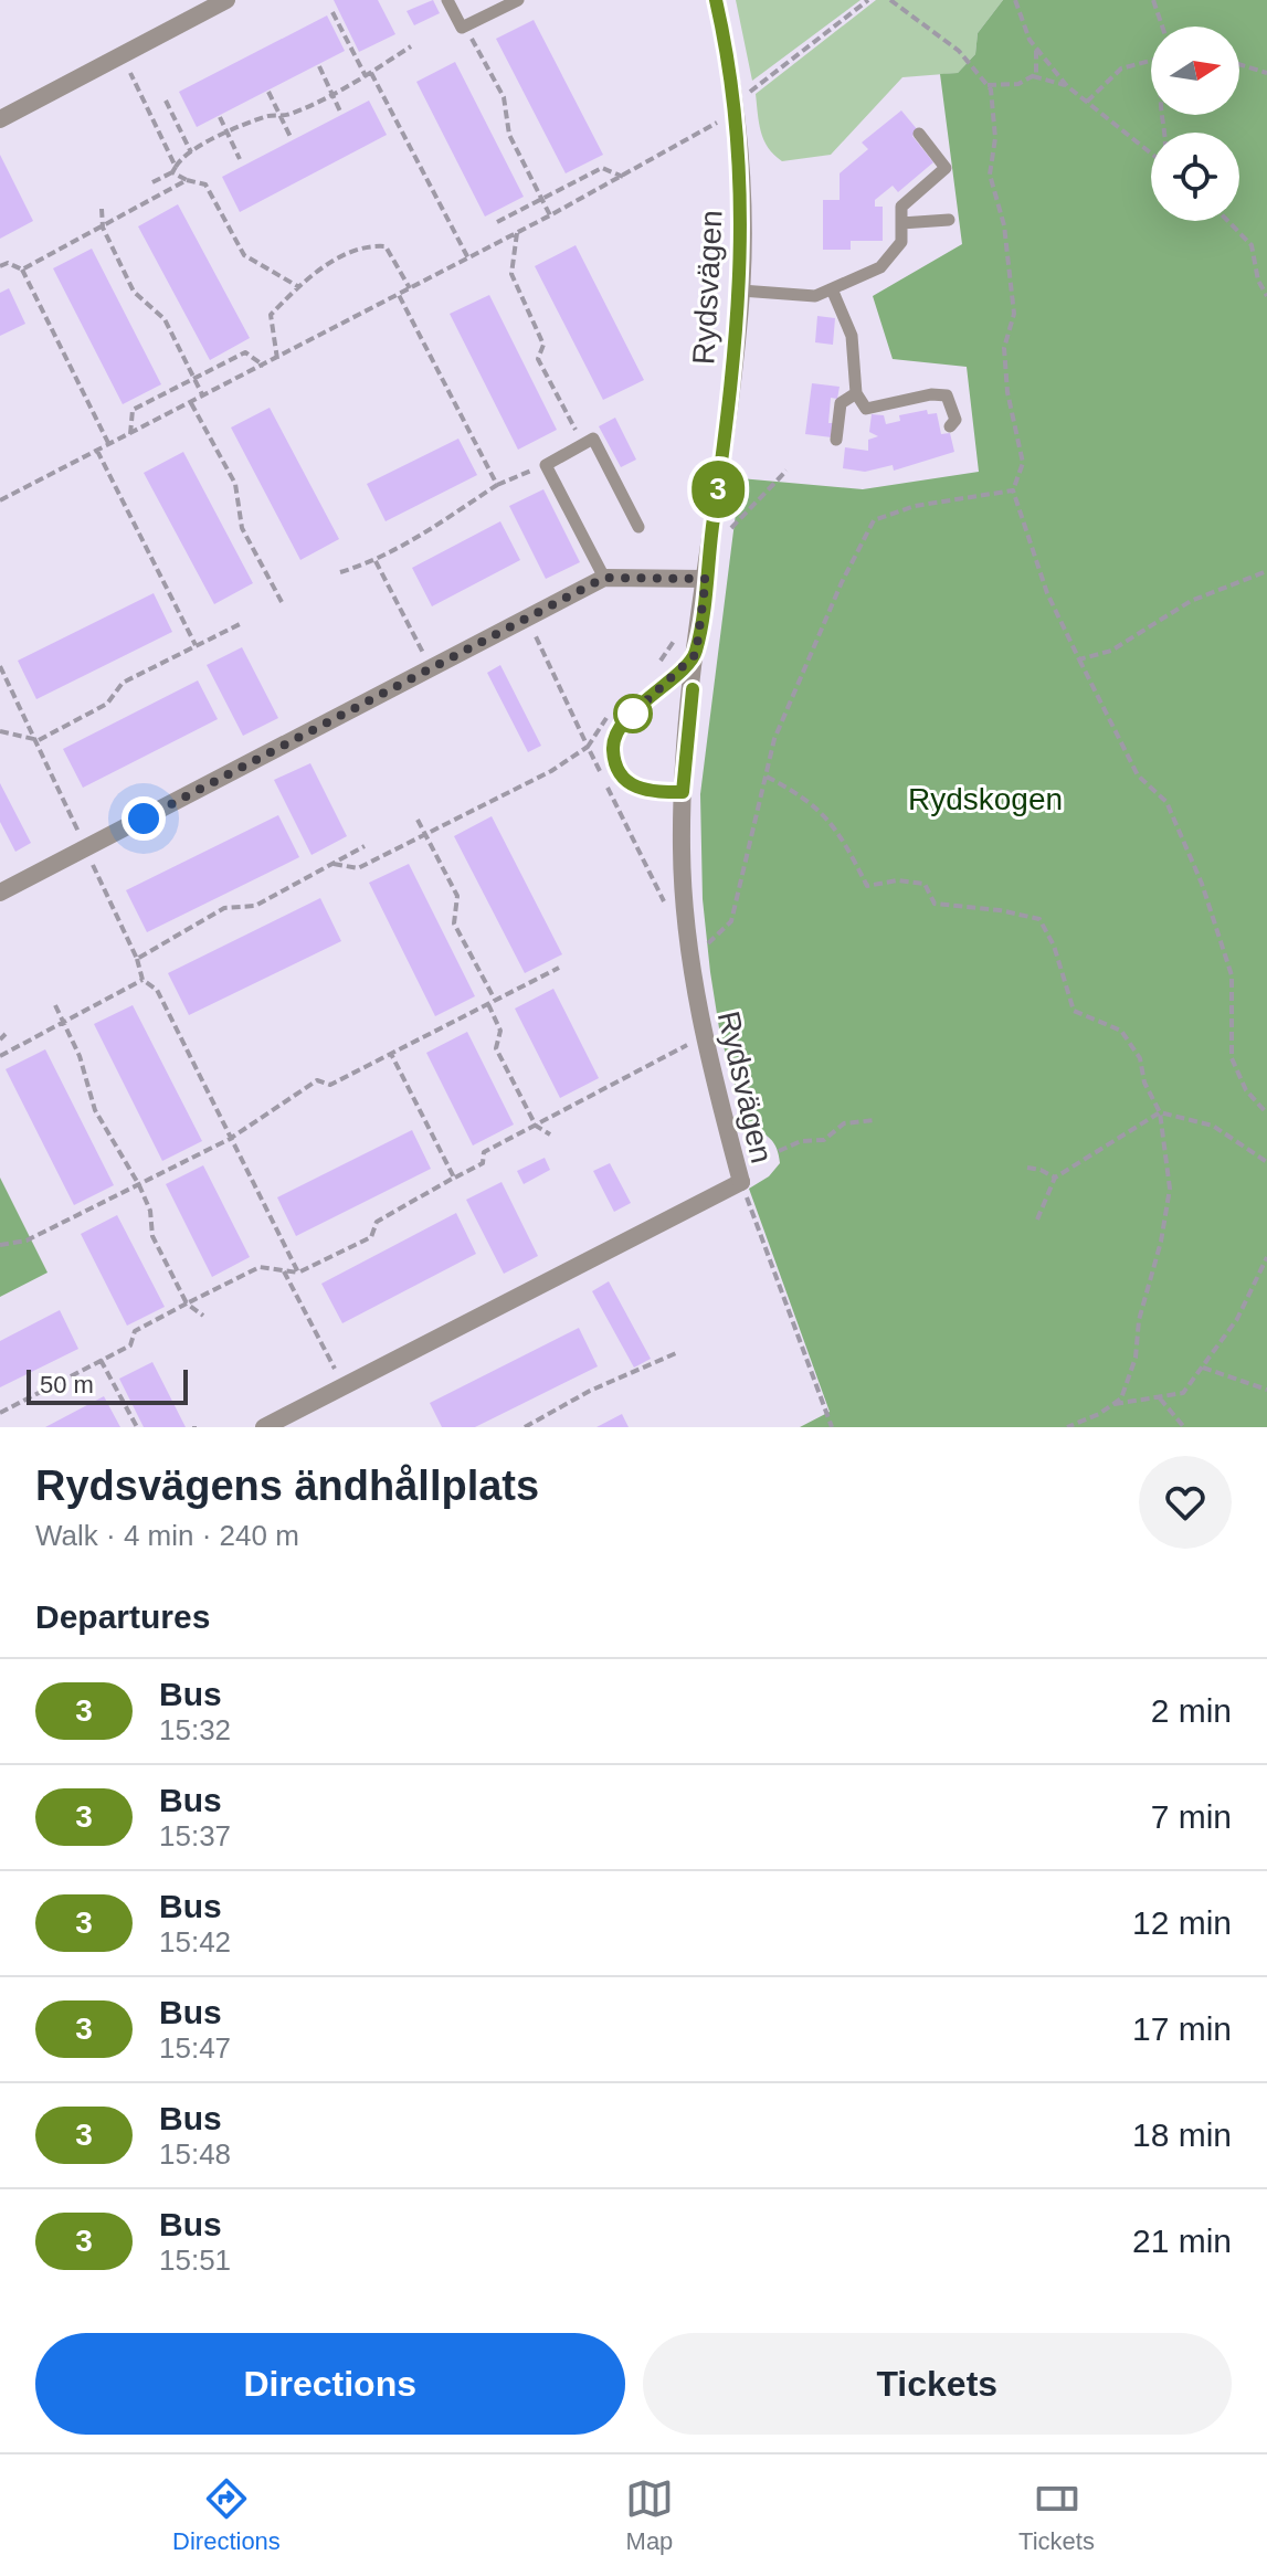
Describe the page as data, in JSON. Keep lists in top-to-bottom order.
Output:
{
  "streets": {
    "street": ["Rydsvägen"]
  },
  "parks": ["Rydskogen"],
  "lines": ["bus line 3"],
  "scale_bar": "50 m",
  "north": "right",
  "page": {
    "on_map": "3",
    "scale": "50 m",
    "heading": [
      ["Rydsvägens ändhållplats", "Walk · 4 min · 240 m"],
      "Departures"
    ],
    "list": [
      {
        "mark": "3",
        "name": "Bus",
        "note": "15:32",
        "value": "2 min"
      },
      {
        "mark": "3",
        "name": "Bus",
        "note": "15:37",
        "value": "7 min"
      },
      {
        "mark": "3",
        "name": "Bus",
        "note": "15:42",
        "value": "12 min"
      },
      {
        "mark": "3",
        "name": "Bus",
        "note": "15:47",
        "value": "17 min"
      },
      {
        "mark": "3",
        "name": "Bus",
        "note": "15:48",
        "value": "18 min"
      },
      {
        "mark": "3",
        "name": "Bus",
        "note": "15:51",
        "value": "21 min"
      }
    ],
    "buttons": ["Directions", "Tickets"],
    "tabs": ["Directions", "Map", "Tickets"]
  }
}
